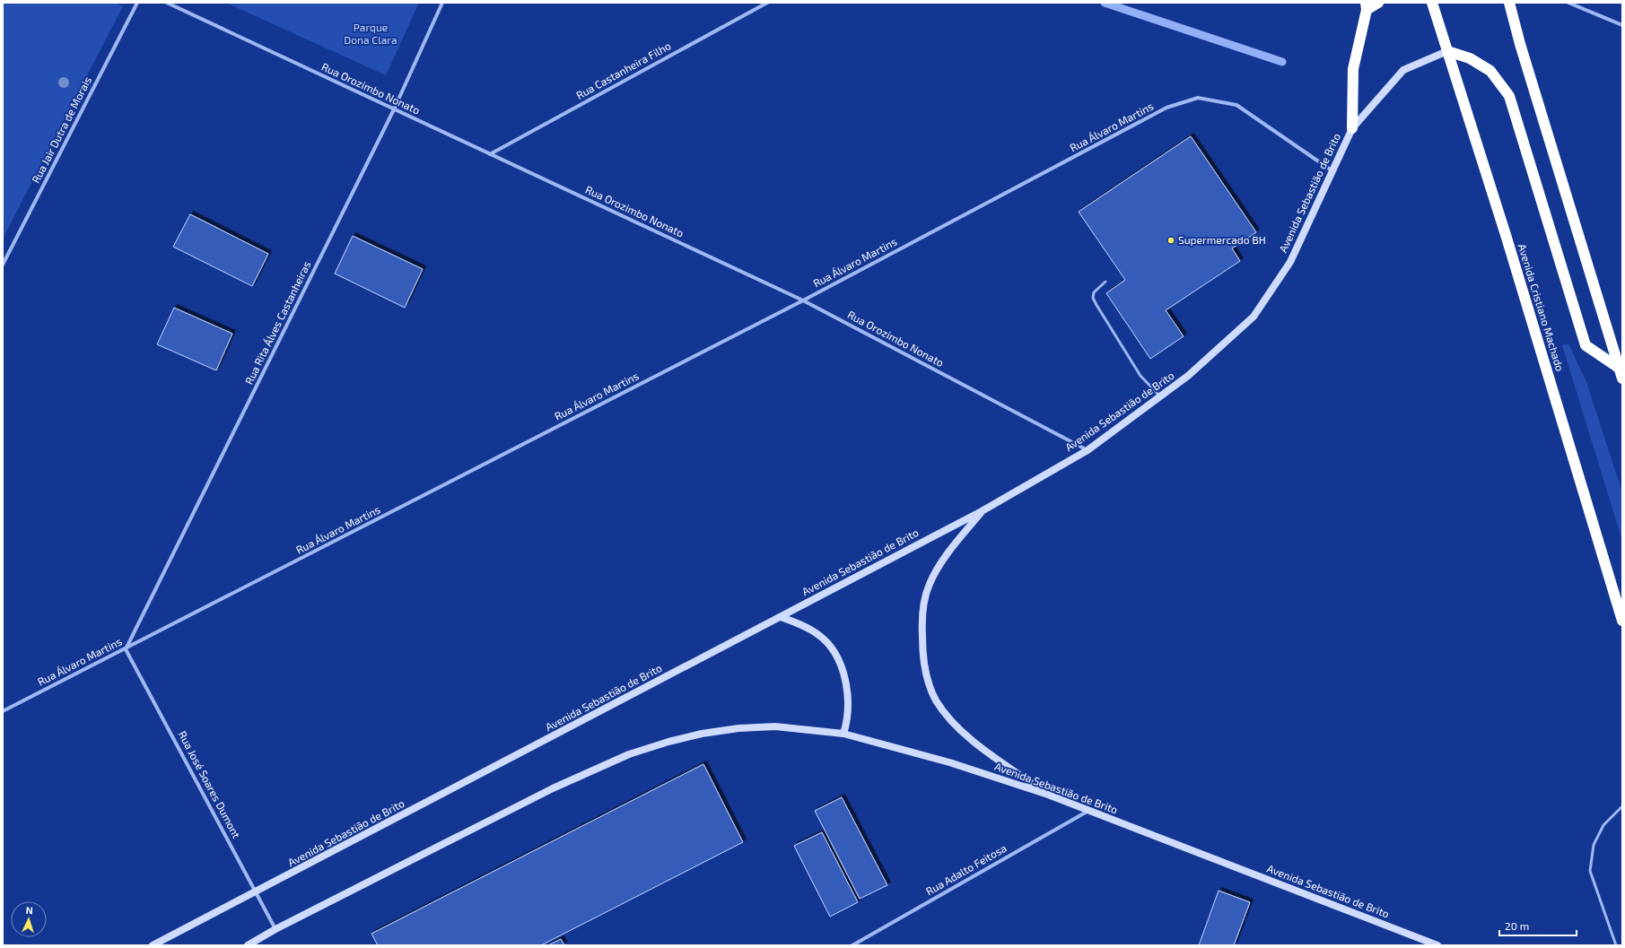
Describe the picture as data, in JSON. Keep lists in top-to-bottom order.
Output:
{
  "streets": {
    "highway": ["Avenida Cristiano Machado"],
    "street": [
      "Rua Castanheira Filho",
      "Rua Orozimbo Nonato",
      "Rua Álvaro Martins",
      "Rua Jair Dutra de Morais",
      "Avenida Sebastião de Brito",
      "Rua Rita Álves Castanheiras",
      "Rua José Soares Dumont",
      "Rua Adalto Feitosa"
    ]
  },
  "crossings": [
    ["Rua Castanheira Filho", "Rua Orozimbo Nonato"],
    ["Rua Orozimbo Nonato", "Rua Álvaro Martins"],
    ["Rua Orozimbo Nonato", "Avenida Sebastião de Brito"],
    ["Rua Orozimbo Nonato", "Rua Rita Álves Castanheiras"],
    ["Rua Álvaro Martins", "Avenida Sebastião de Brito"],
    ["Rua Álvaro Martins", "Rua Rita Álves Castanheiras"],
    ["Rua Álvaro Martins", "Rua José Soares Dumont"],
    ["Avenida Sebastião de Brito", "Avenida Cristiano Machado"],
    ["Avenida Sebastião de Brito", "Rua José Soares Dumont"],
    ["Avenida Sebastião de Brito", "Rua Adalto Feitosa"],
    ["Rua Rita Álves Castanheiras", "Rua José Soares Dumont"]
  ],
  "parks": ["Parque Dona Clara"],
  "places": ["Supermercado BH"],
  "scale_bar": "20 m",
  "north": "top"
}
